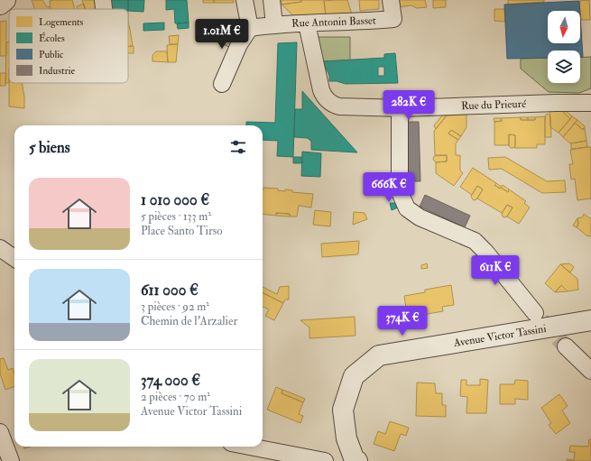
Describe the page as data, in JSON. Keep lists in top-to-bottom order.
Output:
{
  "streets": {
    "street": ["Rue Antonin Basset", "Rue du Prieuré", "Avenue Victor Tassini"]
  },
  "crossings": [
    ["Rue Antonin Basset", "Rue du Prieuré"]
  ],
  "legend": [
    "Logements",
    "Écoles",
    "Public",
    "Industrie"
  ],
  "north": "bottom",
  "page": {
    "price": [
      "1.01M €",
      "282K €",
      "666K €",
      "611K €",
      "374K €"
    ],
    "heading": "5 biens",
    "list": [
      {
        "name": "1 010 000 €",
        "note": "5 pièces · 133 m² · Place Santo Tirso"
      },
      {
        "name": "611 000 €",
        "note": "3 pièces · 92 m² · Chemin de l'Arzalier"
      },
      {
        "name": "374 000 €",
        "note": "2 pièces · 70 m² · Avenue Victor Tassini"
      }
    ]
  }
}
